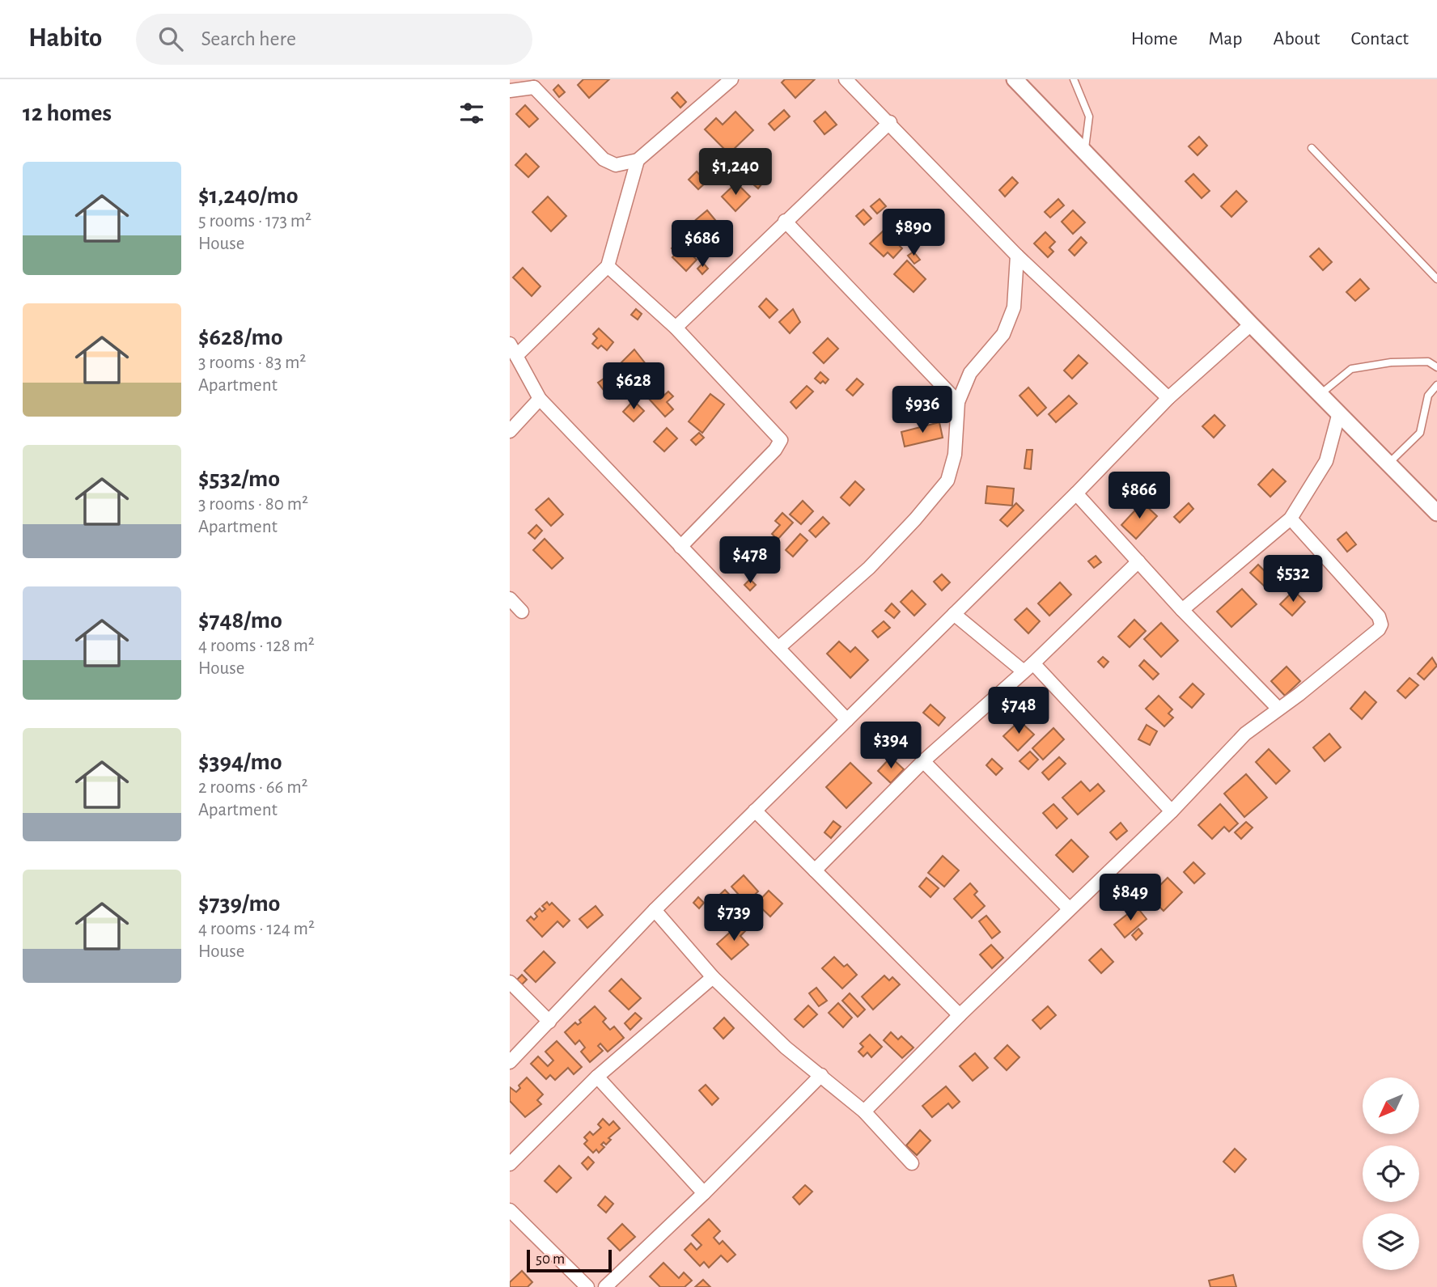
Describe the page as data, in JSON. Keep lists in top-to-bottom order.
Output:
{
  "scale_bar": "50 m",
  "north": "bottom left",
  "page": {
    "header": "Habito",
    "search": "Search here",
    "nav": [
      "Home",
      "Map",
      "About",
      "Contact"
    ],
    "heading": "12 homes",
    "list": [
      {
        "name": "$1,240/mo",
        "note": "5 rooms · 173 m² · House"
      },
      {
        "name": "$628/mo",
        "note": "3 rooms · 83 m² · Apartment"
      },
      {
        "name": "$532/mo",
        "note": "3 rooms · 80 m² · Apartment"
      },
      {
        "name": "$748/mo",
        "note": "4 rooms · 128 m² · House"
      },
      {
        "name": "$394/mo",
        "note": "2 rooms · 66 m² · Apartment"
      },
      {
        "name": "$739/mo",
        "note": "4 rooms · 124 m² · House"
      }
    ],
    "price": [
      "$1,240",
      "$890",
      "$686",
      "$628",
      "$936",
      "$866",
      "$478",
      "$532",
      "$748",
      "$394",
      "$849",
      "$739"
    ],
    "scale": "50 m"
  }
}
